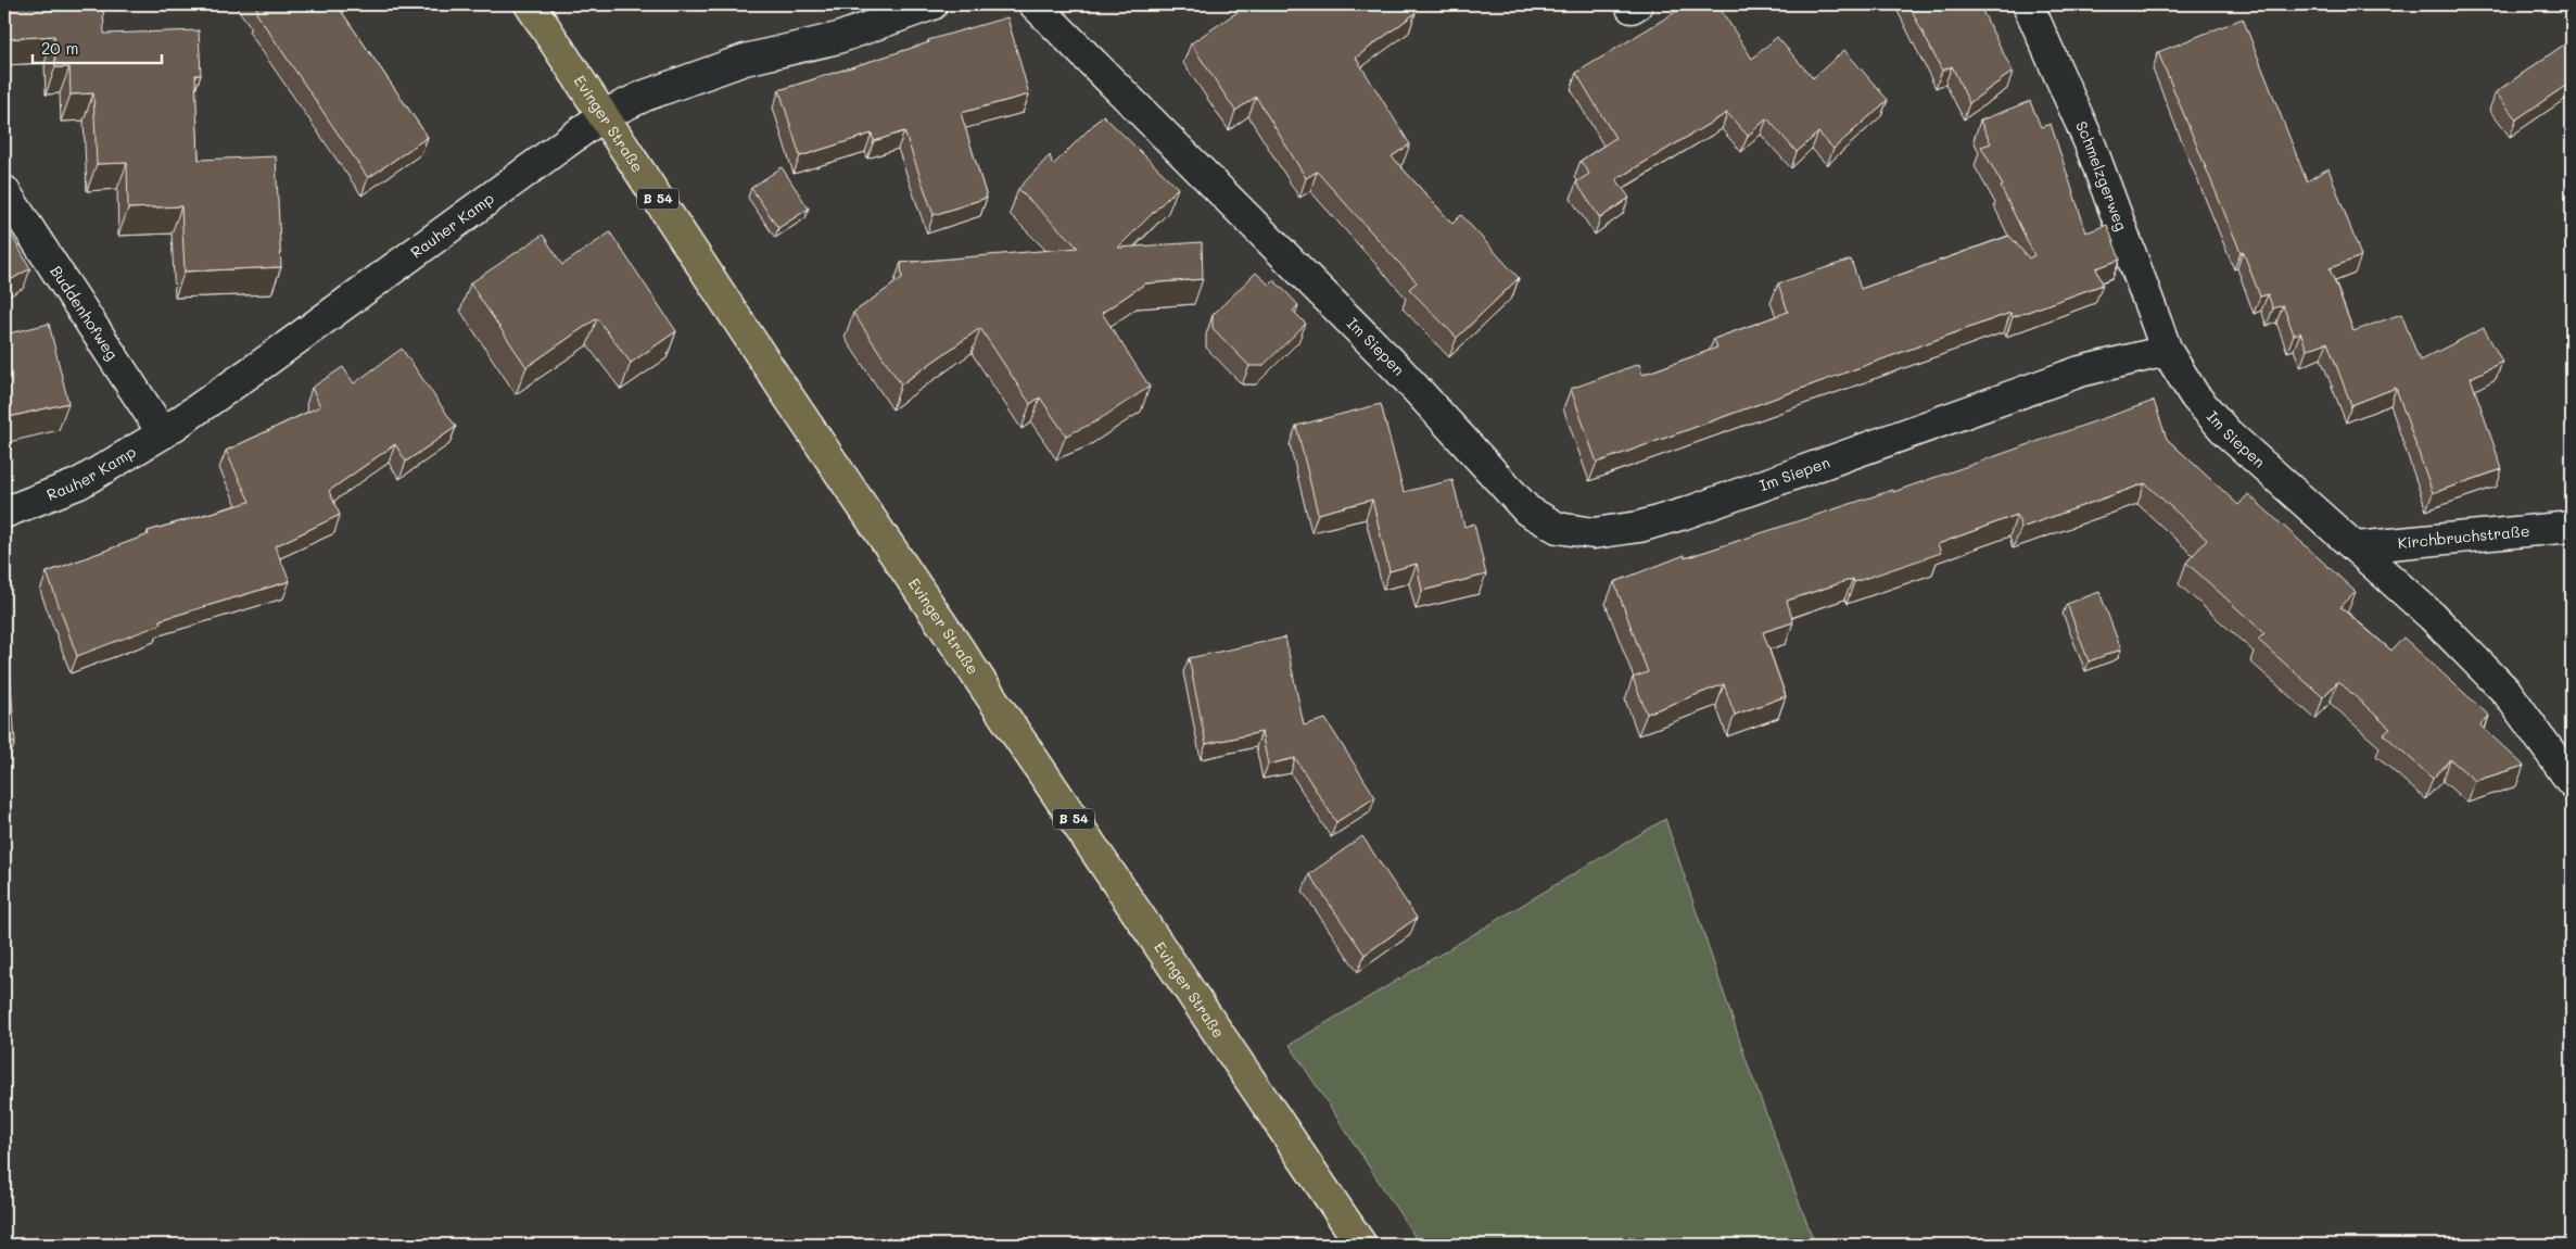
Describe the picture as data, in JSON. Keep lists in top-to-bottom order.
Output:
{
  "streets": {
    "main road": ["Evinger Straße", "B 54"],
    "street": [
      "Schmelzgerweg",
      "Rauher Kamp",
      "Buddenhofweg",
      "Im Siepen",
      "Kirchbruchstraße"
    ]
  },
  "crossings": [
    ["Evinger Straße", "Rauher Kamp"],
    ["Schmelzgerweg", "Im Siepen"],
    ["Rauher Kamp", "Buddenhofweg"],
    ["Im Siepen", "Kirchbruchstraße"]
  ],
  "scale_bar": "20 m"
}
